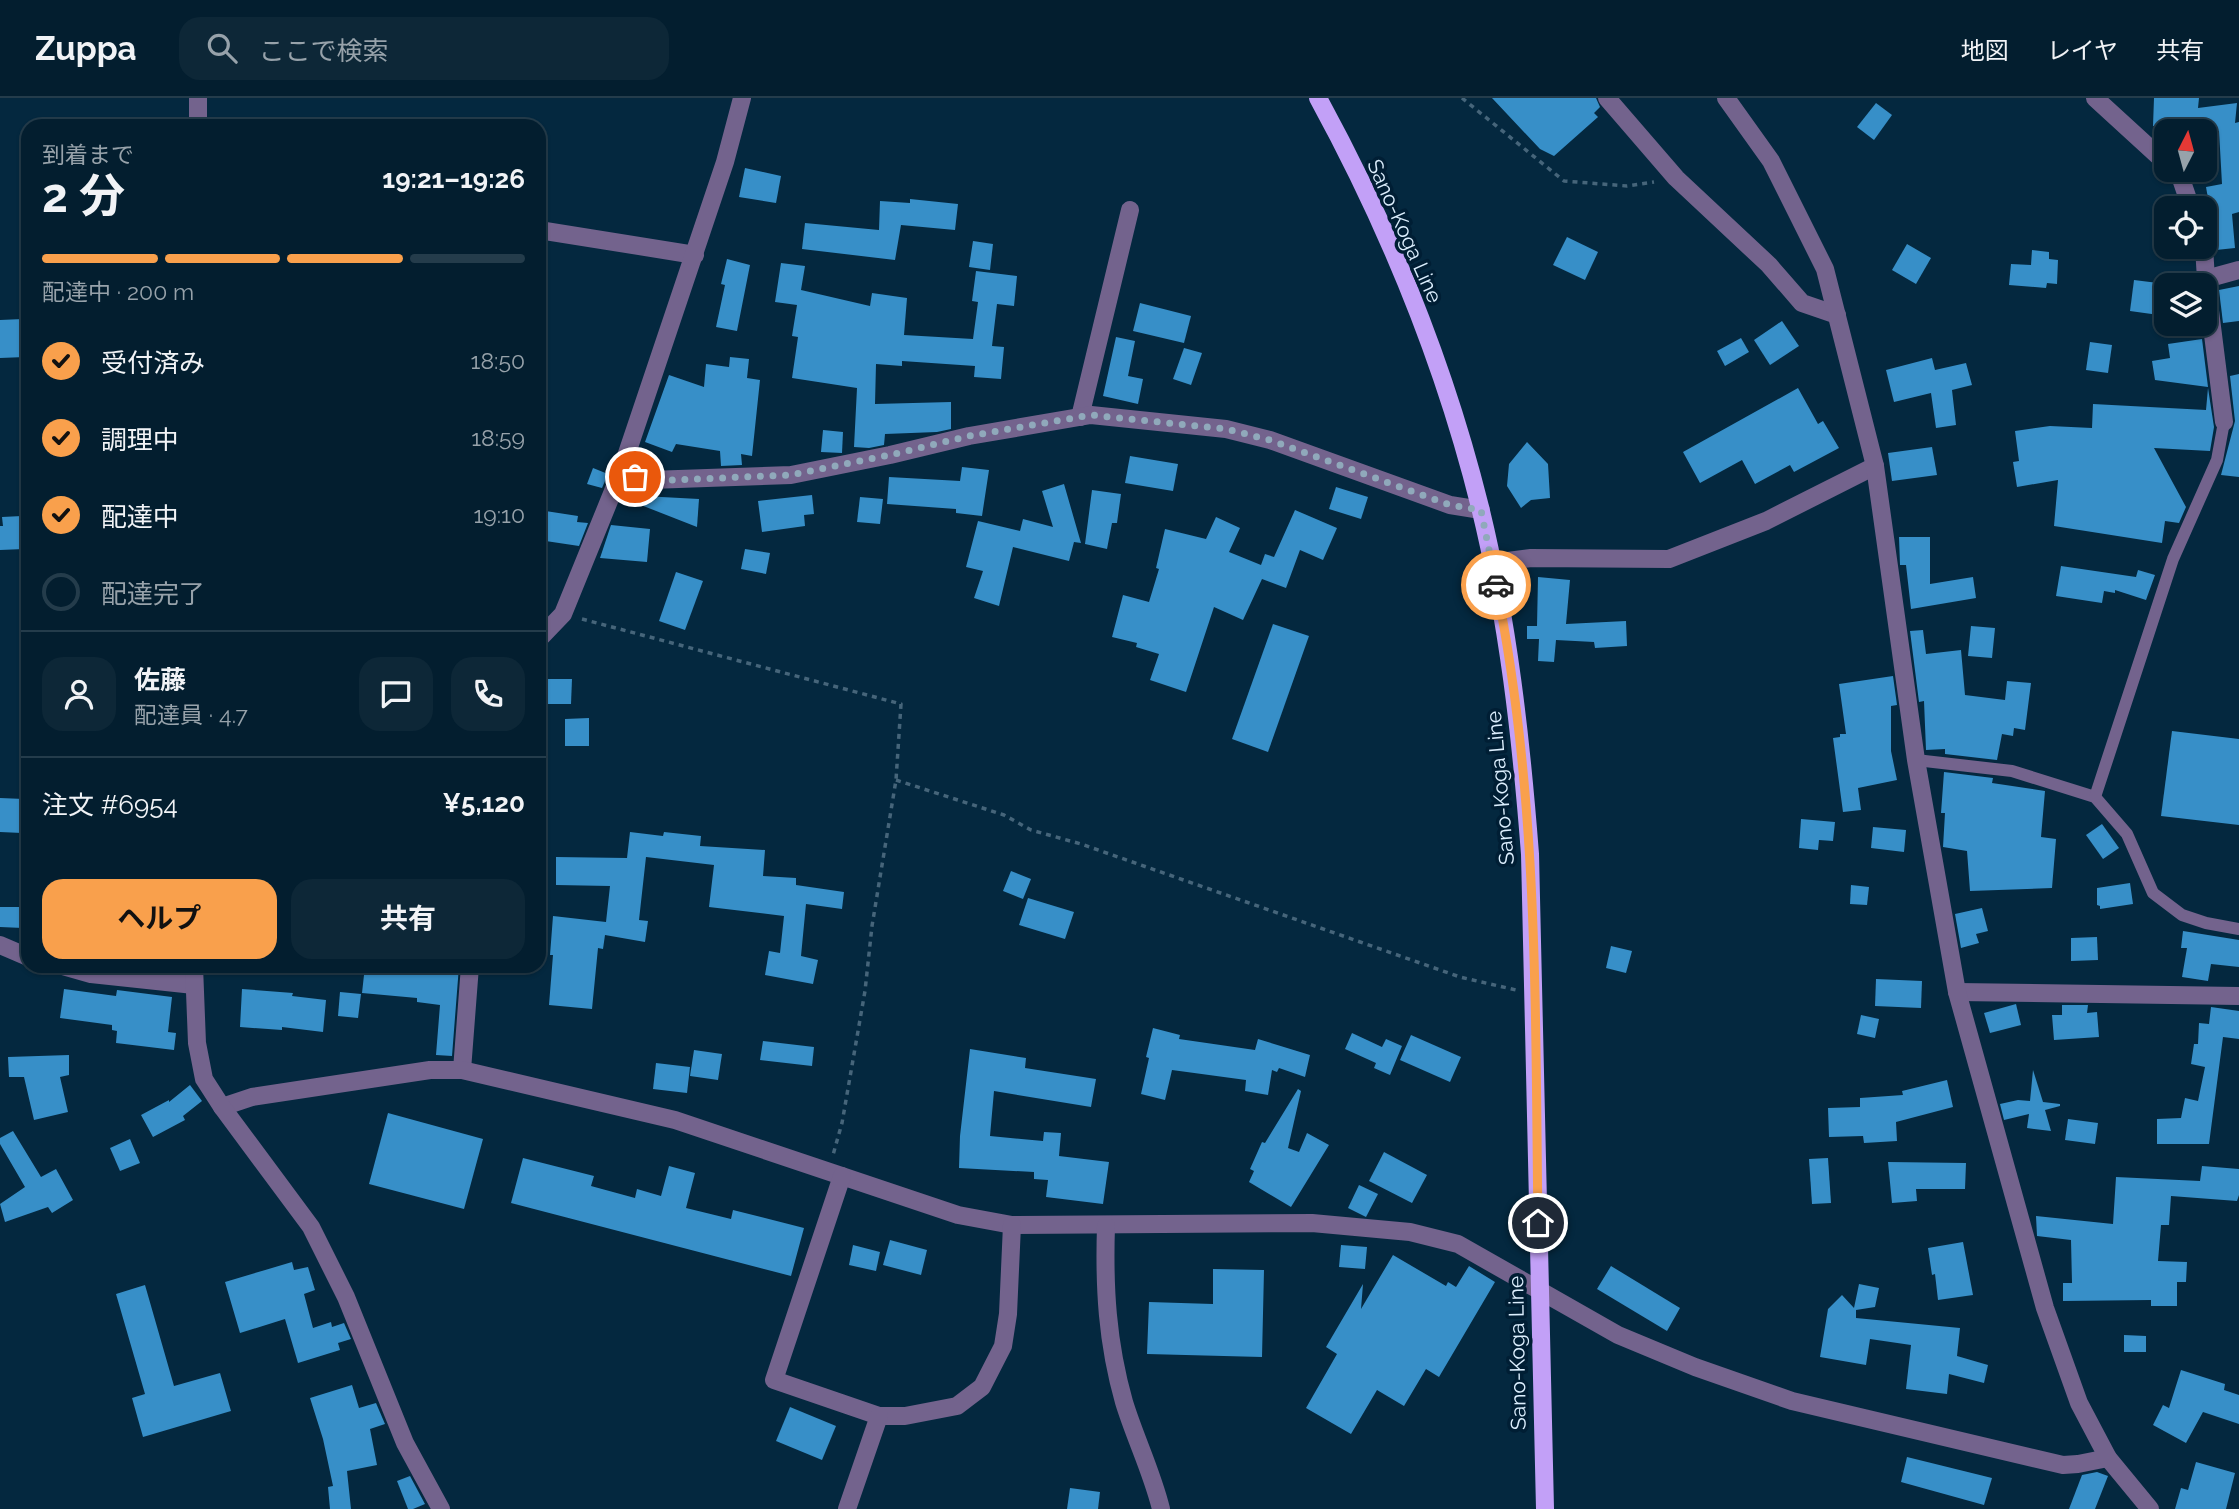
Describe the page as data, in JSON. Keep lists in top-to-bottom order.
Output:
{
  "streets": {
    "main road": ["Sano-Koga Line"]
  },
  "north": "top",
  "page": {
    "header": "Zuppa",
    "search": "ここで検索",
    "nav": ["地図", "レイヤ", "共有"],
    "heading": ["2 分", "到着まで", "19:21–19:26"],
    "panel": [
      "佐藤",
      "配達員 · 4.7",
      "注文 #6954",
      "¥5,120"
    ],
    "bar": "配達中 · 200 m",
    "list": [
      ["受付済み", "18:50"],
      ["調理中", "18:59"],
      ["配達中", "19:10"],
      "配達完了"
    ],
    "buttons": ["ヘルプ", "共有"]
  }
}
